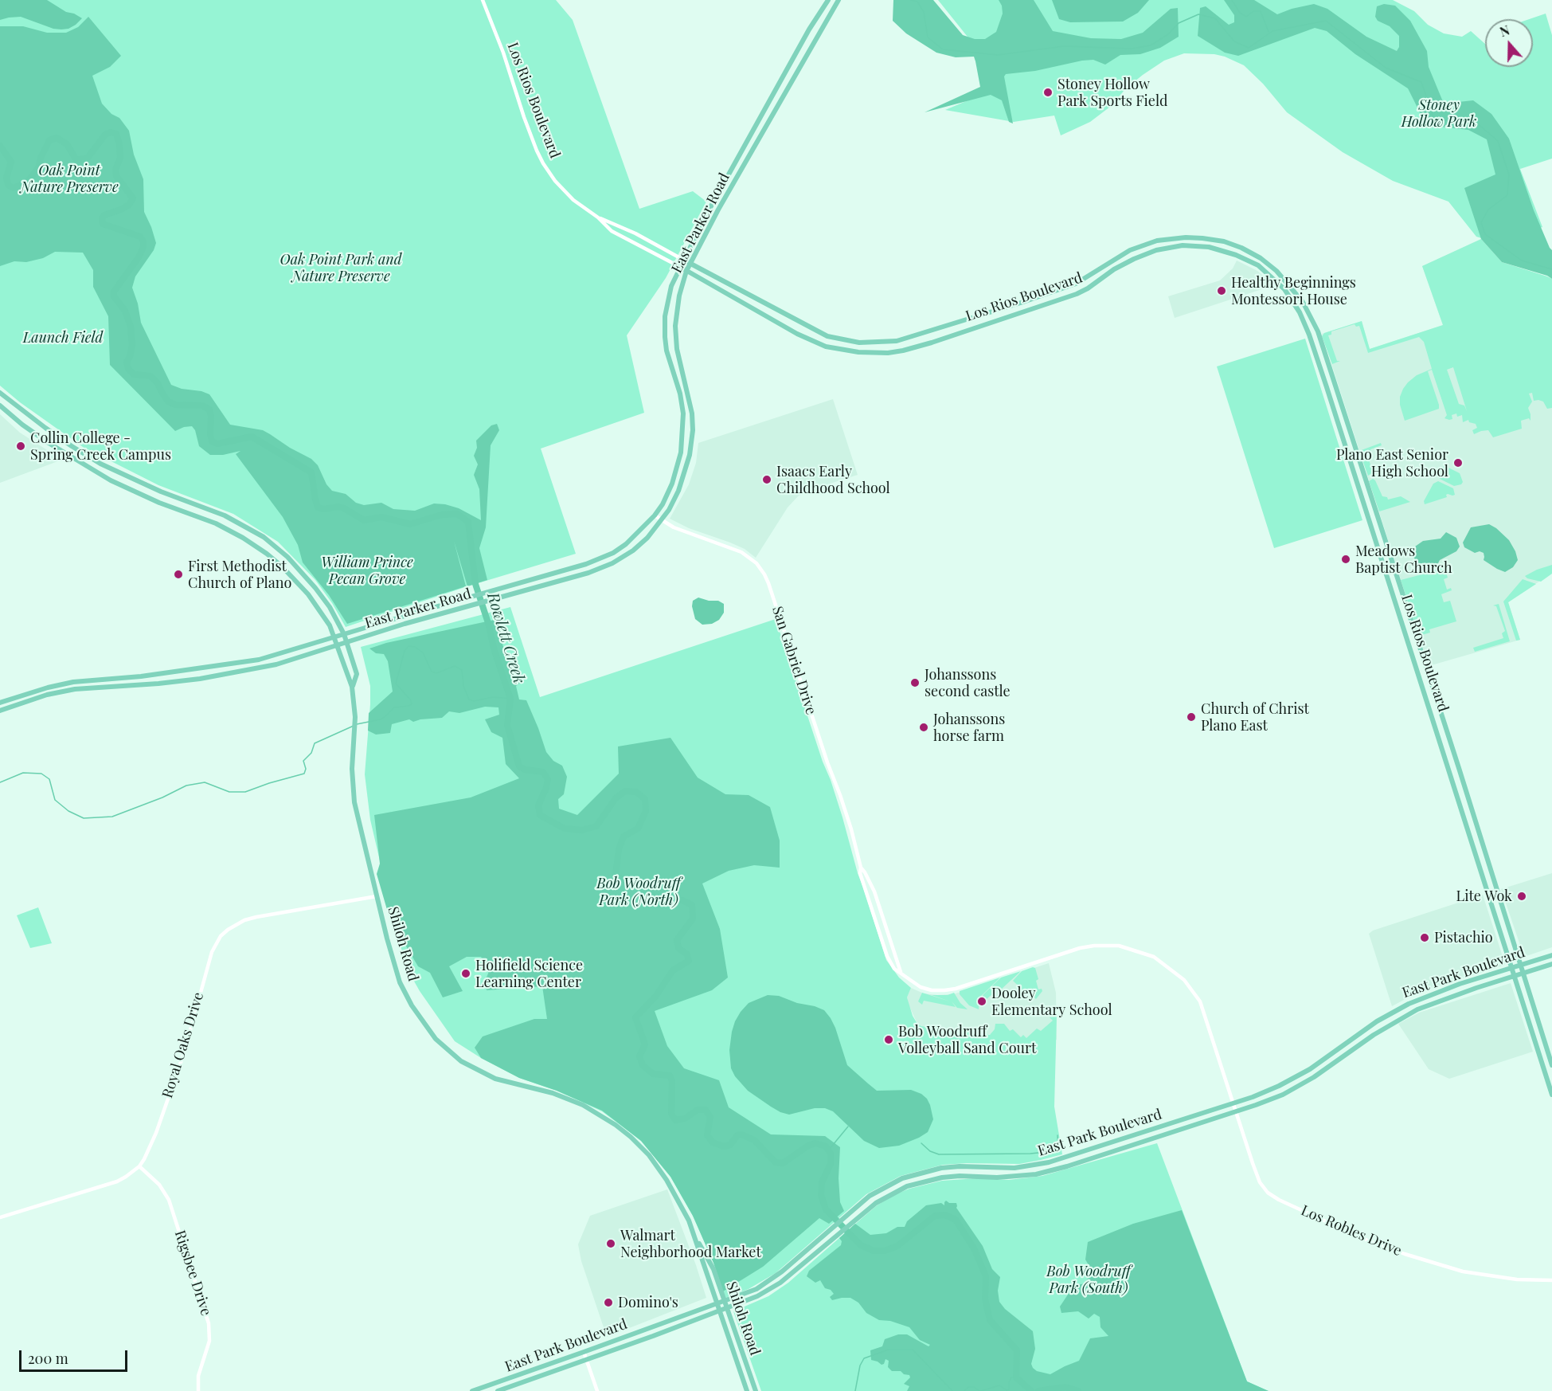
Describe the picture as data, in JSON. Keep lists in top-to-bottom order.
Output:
{
  "streets": {
    "main road": [
      "Los Rios Boulevard",
      "East Parker Road",
      "Shiloh Road",
      "East Park Boulevard"
    ],
    "street": [
      "San Gabriel Drive",
      "Royal Oaks Drive",
      "Los Robles Drive",
      "Rigsbee Drive"
    ]
  },
  "crossings": [
    ["Los Rios Boulevard", "East Parker Road"],
    ["Los Rios Boulevard", "East Park Boulevard"],
    ["East Parker Road", "San Gabriel Drive"],
    ["East Parker Road", "Shiloh Road"],
    ["San Gabriel Drive", "East Park Boulevard"],
    ["San Gabriel Drive", "Los Robles Drive"],
    ["Shiloh Road", "East Park Boulevard"],
    ["Shiloh Road", "Royal Oaks Drive"],
    ["East Park Boulevard", "Los Robles Drive"],
    ["Royal Oaks Drive", "Rigsbee Drive"]
  ],
  "water": ["Rowlett Creek"],
  "parks": [
    "Stoney Hollow Park",
    "Oak Point Nature Preserve",
    "Oak Point Park and Nature Preserve",
    "Launch Field",
    "William Prince Pecan Grove",
    "Bob Woodruff Park (North)",
    "Bob Woodruff Park (South)"
  ],
  "places": [
    "Stoney Hollow Park Sports Field",
    "Healthy Beginnings Montessori House",
    "Collin College - Spring Creek Campus",
    "Plano East Senior High School",
    "Isaacs Early Childhood School",
    "Meadows Baptist Church",
    "First Methodist Church of Plano",
    "Johanssons second castle",
    "Church of Christ Plano East",
    "Johanssons horse farm",
    "Lite Wok",
    "Pistachio",
    "Holifield Science Learning Center",
    "Dooley Elementary School",
    "Bob Woodruff Volleyball Sand Court",
    "Walmart Neighborhood Market",
    "Domino's"
  ],
  "scale_bar": "200 m",
  "north": "top"
}
